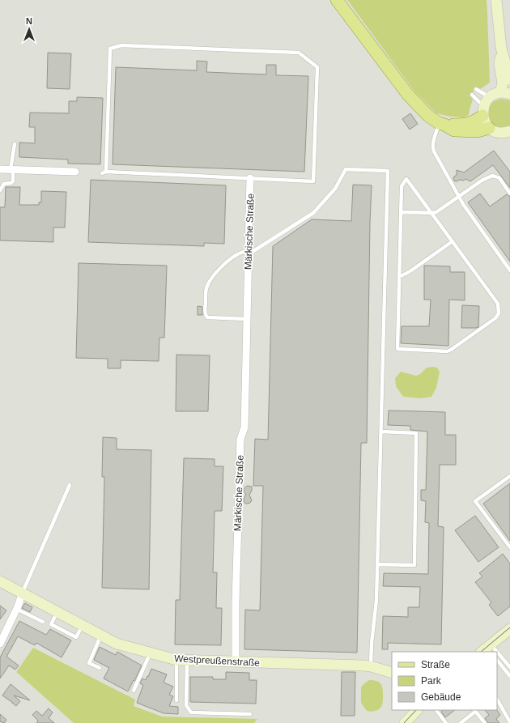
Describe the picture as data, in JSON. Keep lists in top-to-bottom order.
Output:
{
  "streets": {
    "street": ["Märkische Straße", "Westpreußenstraße"]
  },
  "crossings": [
    ["Märkische Straße", "Westpreußenstraße"]
  ],
  "legend": ["Straße", "Park", "Gebäude"],
  "north": "top"
}
